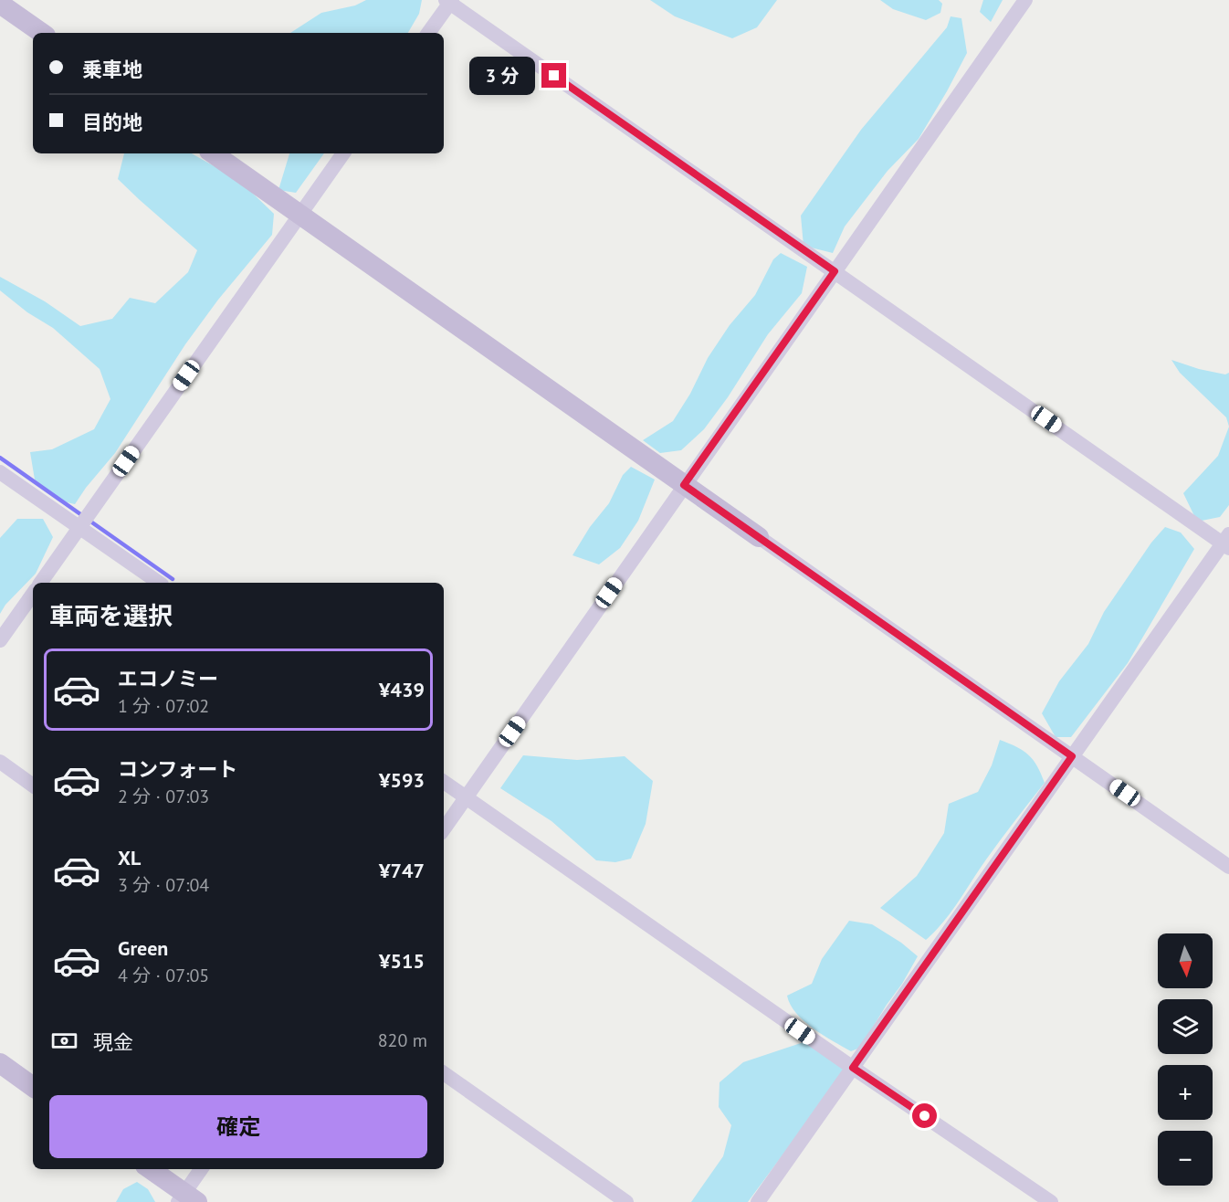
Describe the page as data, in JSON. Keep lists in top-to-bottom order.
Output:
{
  "north": "bottom",
  "page": {
    "banner": ["乗車地", "目的地"],
    "bubble": "3 分",
    "heading": "車両を選択",
    "list": [
      {
        "name": "エコノミー",
        "note": "1 分 · 07:02",
        "value": "¥439"
      },
      {
        "name": "コンフォート",
        "note": "2 分 · 07:03",
        "value": "¥593"
      },
      {
        "name": "XL",
        "note": "3 分 · 07:04",
        "value": "¥747"
      },
      {
        "name": "Green",
        "note": "4 分 · 07:05",
        "value": "¥515"
      }
    ],
    "map_buttons": ["+", "−"],
    "pay": ["現金", "820 m"],
    "buttons": "確定"
  }
}
